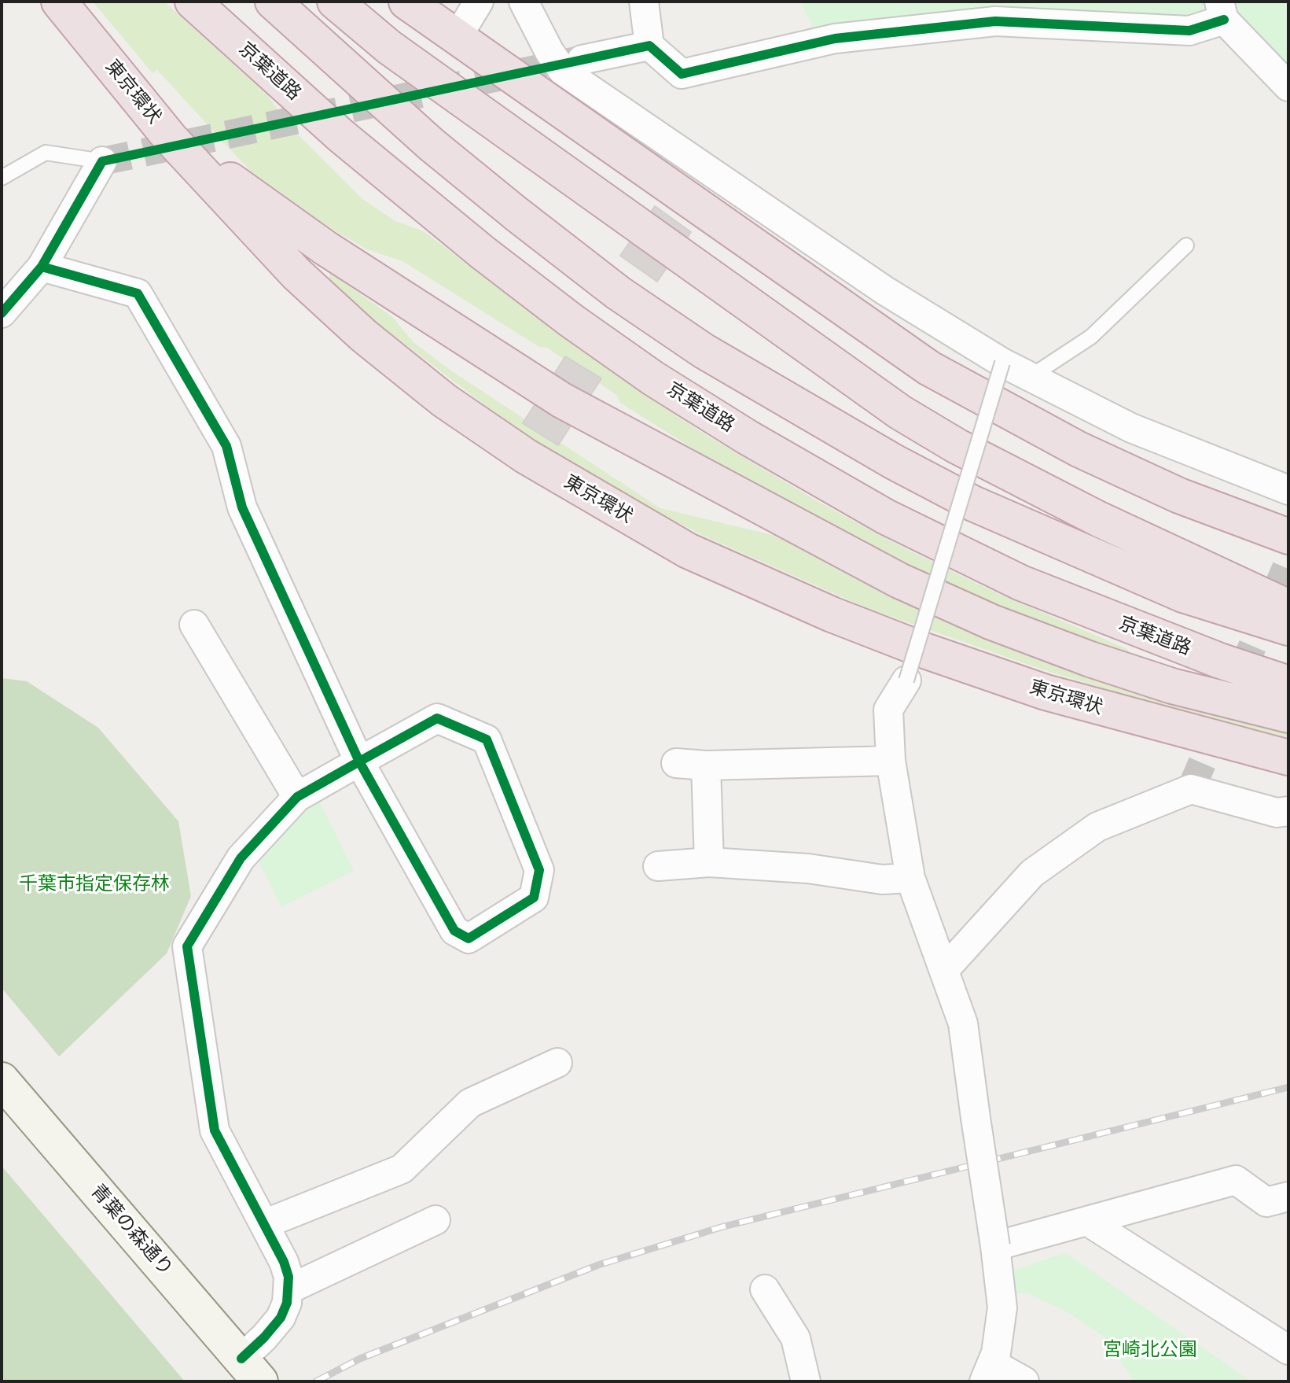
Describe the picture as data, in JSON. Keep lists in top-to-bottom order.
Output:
{
  "streets": {
    "highway": ["京葉道路", "東京環状"],
    "street": ["青葉の森通り"]
  },
  "parks": ["千葉市指定保存林", "宮崎北公園"]
}
